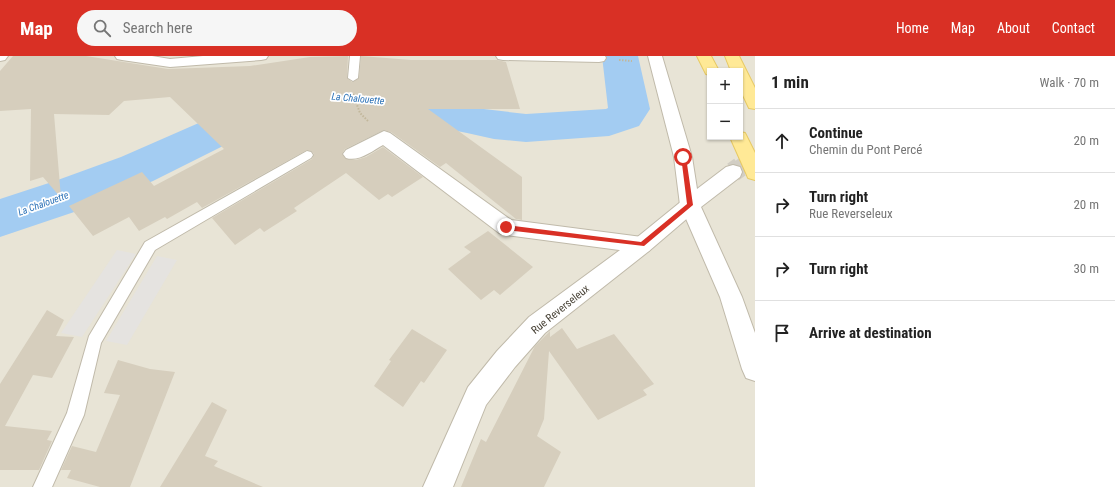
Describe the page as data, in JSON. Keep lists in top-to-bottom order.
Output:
{
  "streets": {
    "street": ["Rue Reverseleux"]
  },
  "water": ["La Chalouette"],
  "page": {
    "header": "Map",
    "search": "Search here",
    "nav": [
      "Home",
      "Map",
      "About",
      "Contact"
    ],
    "heading": ["1 min", "Walk · 70 m"],
    "map_buttons": ["+", "−"],
    "list": [
      ["Continue", "Chemin du Pont Percé", "20 m"],
      ["Turn right", "Rue Reverseleux", "20 m"],
      ["Turn right", "30 m"],
      "Arrive at destination"
    ]
  }
}
